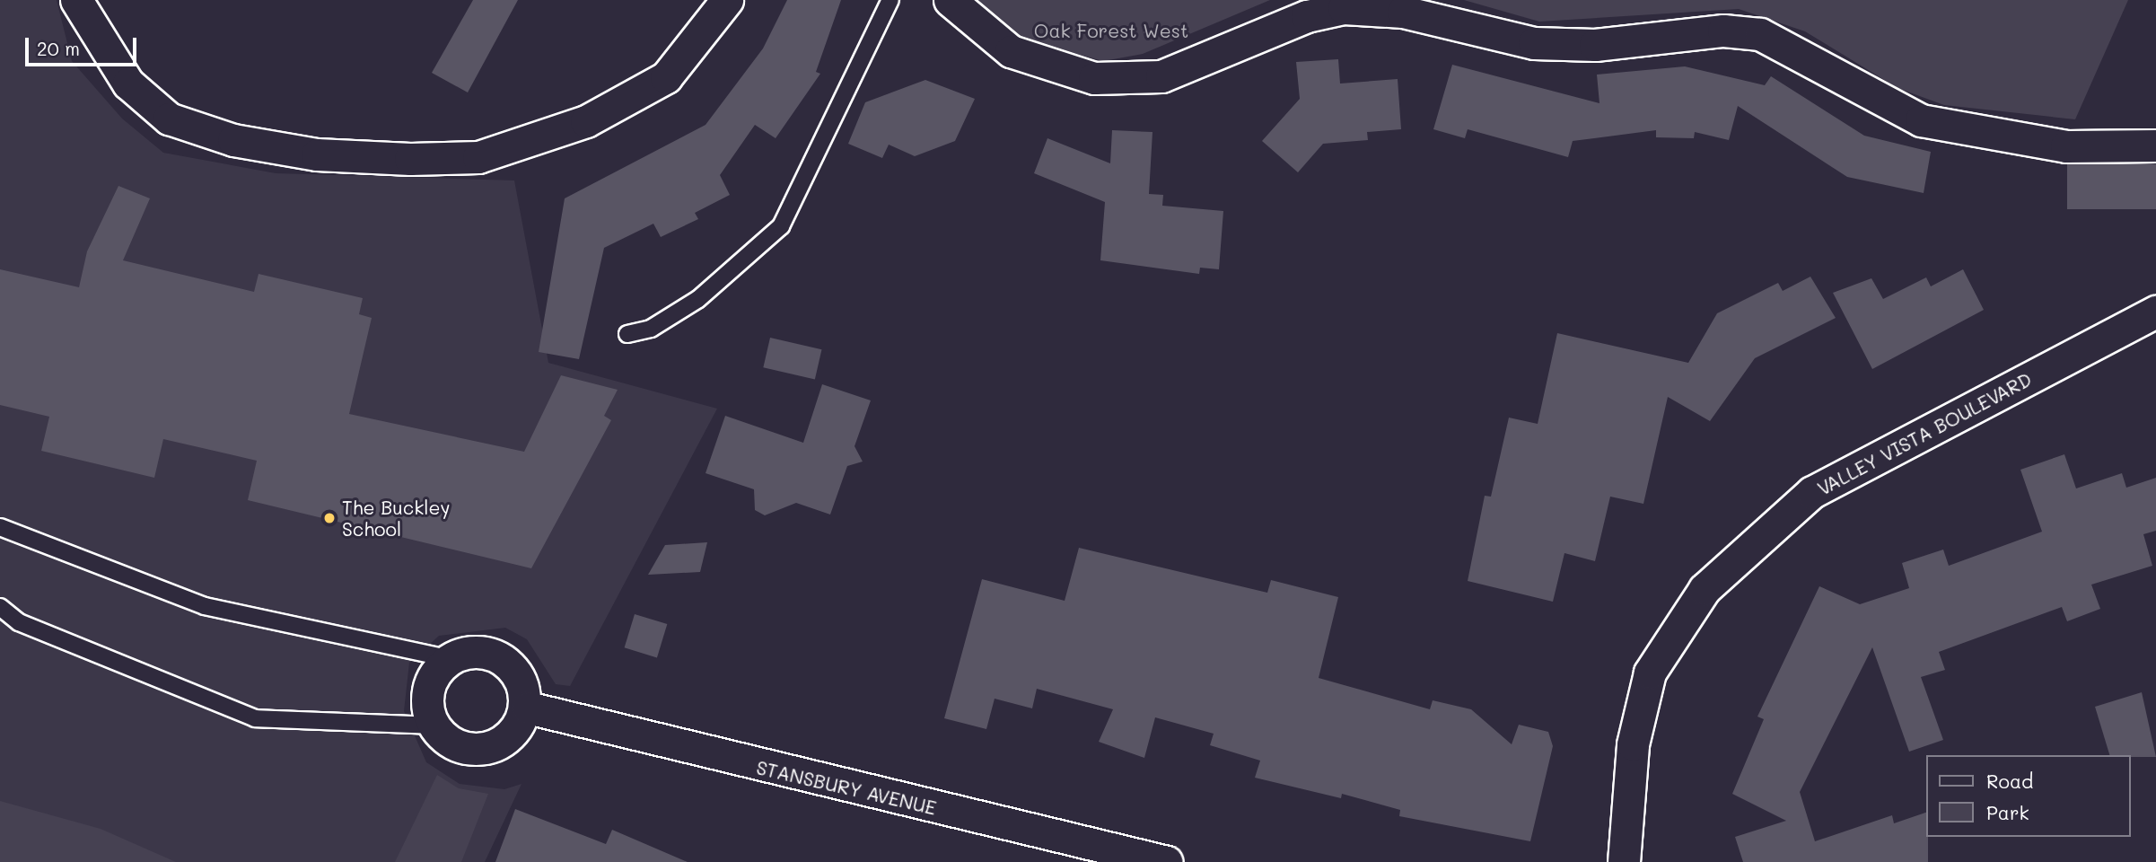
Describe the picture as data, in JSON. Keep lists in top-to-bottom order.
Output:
{
  "streets": {
    "street": ["VALLEY VISTA BOULEVARD", "STANSBURY AVENUE"]
  },
  "parks": ["Oak Forest West"],
  "places": ["The Buckley School"],
  "legend": ["Road", "Park"],
  "scale_bar": "20 m"
}
